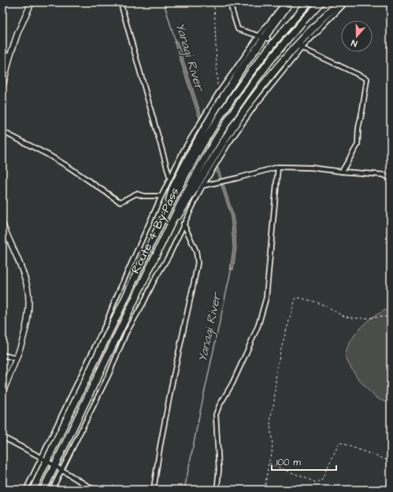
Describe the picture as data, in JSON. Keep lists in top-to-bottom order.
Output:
{
  "streets": {
    "highway": ["Route 4 By-Pass"]
  },
  "water": ["Yanagi River"],
  "scale_bar": "100 m",
  "north": "bottom"
}
